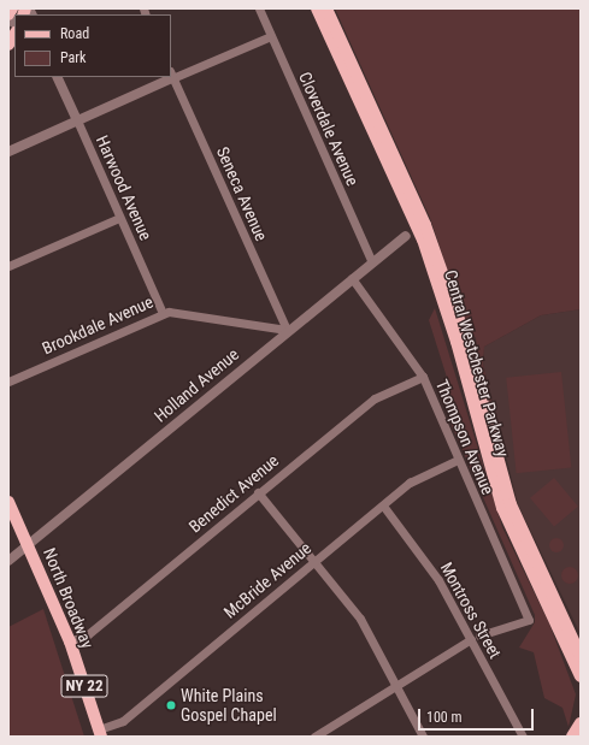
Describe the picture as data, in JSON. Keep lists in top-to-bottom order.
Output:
{
  "streets": {
    "main road": ["Central Westchester Parkway", "North Broadway", "NY 22"],
    "street": [
      "Cloverdale Avenue",
      "Harwood Avenue",
      "Seneca Avenue",
      "Brookdale Avenue",
      "Holland Avenue",
      "Thompson Avenue",
      "Benedict Avenue",
      "McBride Avenue",
      "Montross Street"
    ]
  },
  "crossings": [
    ["Cloverdale Avenue", "Holland Avenue"],
    ["Harwood Avenue", "Brookdale Avenue"],
    ["Seneca Avenue", "Brookdale Avenue"],
    ["Seneca Avenue", "Holland Avenue"],
    ["Brookdale Avenue", "Holland Avenue"],
    ["Holland Avenue", "Thompson Avenue"],
    ["Holland Avenue", "North Broadway"],
    ["Thompson Avenue", "Benedict Avenue"],
    ["Thompson Avenue", "McBride Avenue"],
    ["Thompson Avenue", "Montross Street"],
    ["Benedict Avenue", "North Broadway"],
    ["McBride Avenue", "North Broadway"],
    ["McBride Avenue", "Montross Street"]
  ],
  "places": ["White Plains Gospel Chapel"],
  "legend": ["Road", "Park"],
  "scale_bar": "100 m"
}
